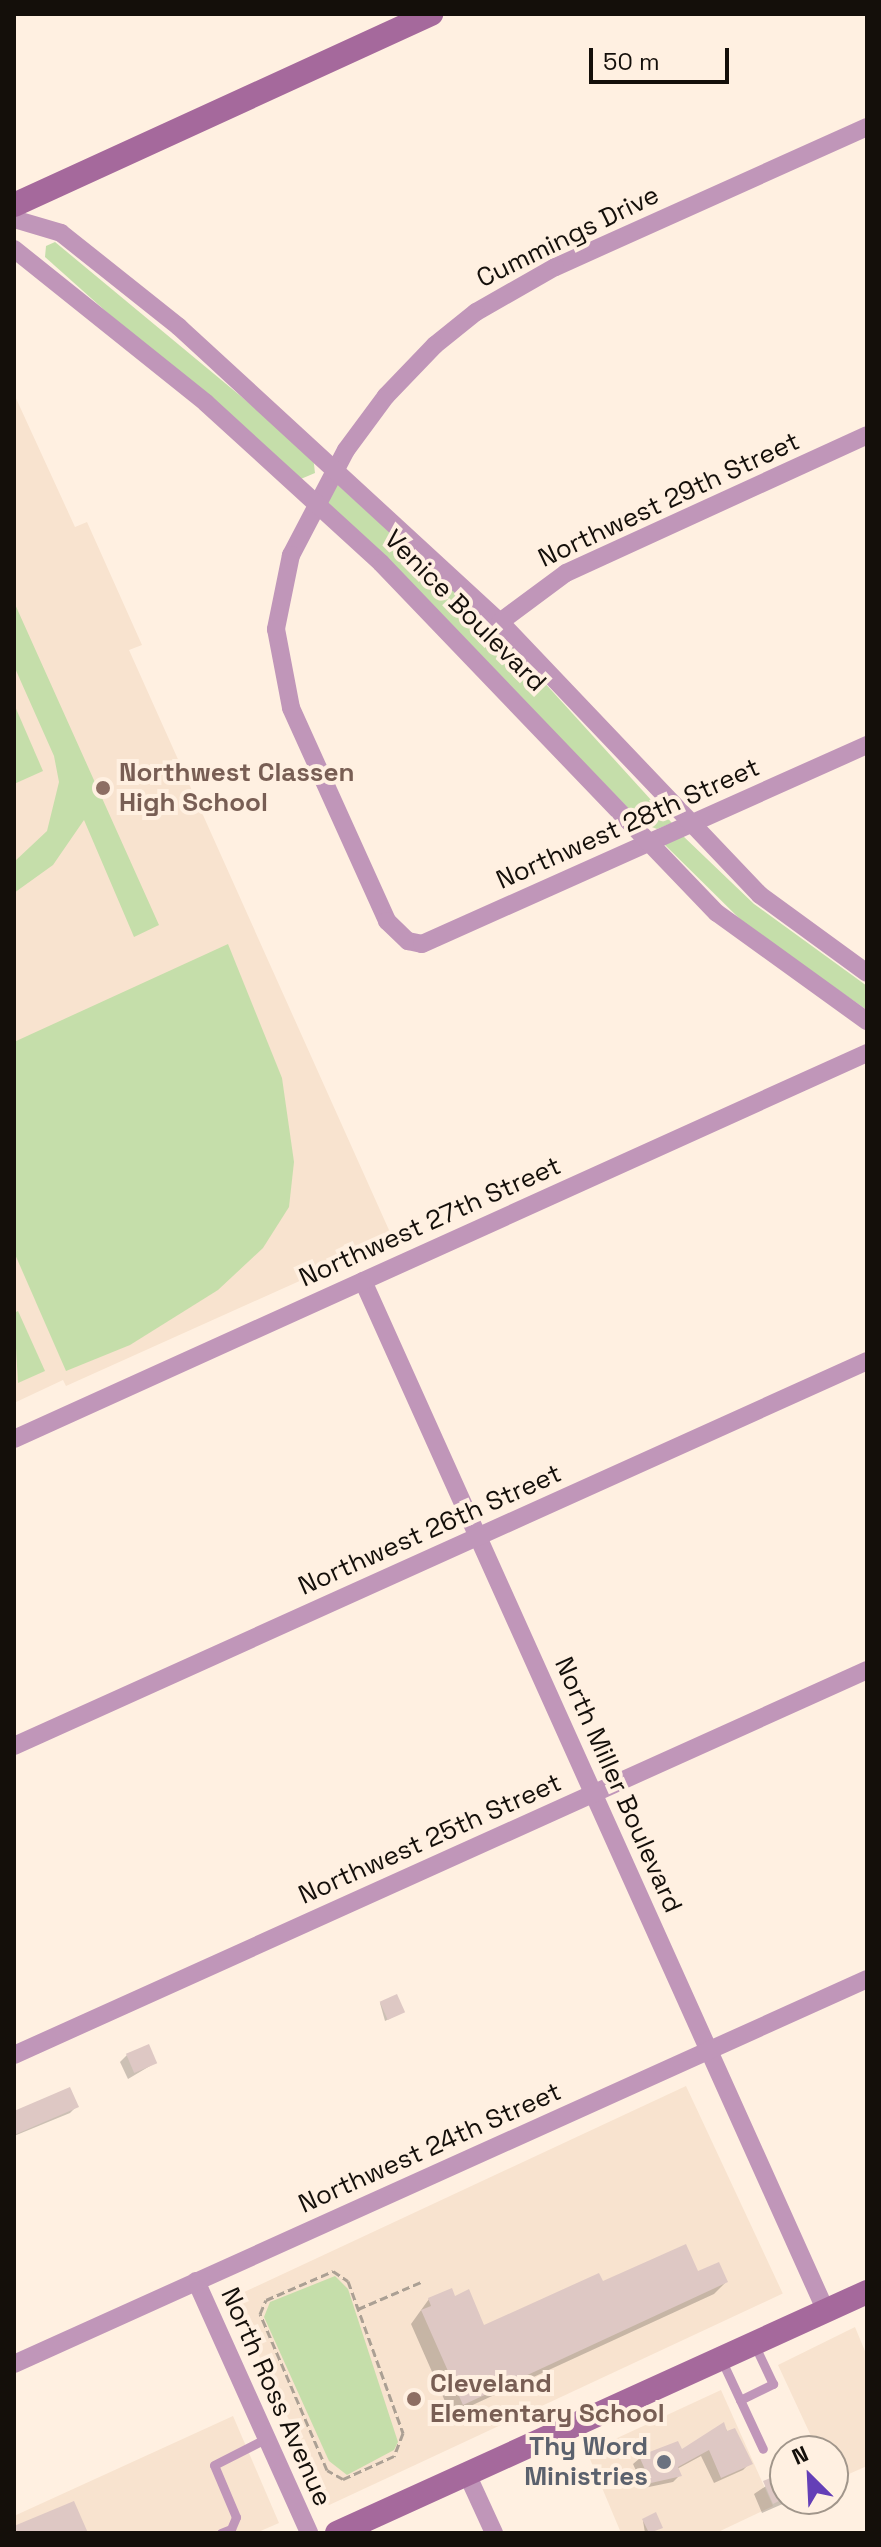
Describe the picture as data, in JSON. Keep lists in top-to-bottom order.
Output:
{
  "streets": {
    "street": [
      "Cummings Drive",
      "Northwest 29th Street",
      "Venice Boulevard",
      "Northwest 28th Street",
      "Northwest 27th Street",
      "Northwest 26th Street",
      "North Miller Boulevard",
      "Northwest 25th Street",
      "Northwest 24th Street",
      "North Ross Avenue"
    ]
  },
  "crossings": [
    ["Cummings Drive", "Venice Boulevard"],
    ["Cummings Drive", "Northwest 28th Street"],
    ["Northwest 29th Street", "Venice Boulevard"],
    ["Venice Boulevard", "Northwest 28th Street"],
    ["Northwest 27th Street", "North Miller Boulevard"],
    ["Northwest 26th Street", "North Miller Boulevard"],
    ["North Miller Boulevard", "Northwest 25th Street"],
    ["North Miller Boulevard", "Northwest 24th Street"],
    ["Northwest 24th Street", "North Ross Avenue"]
  ],
  "places": ["Northwest Classen High School", "Cleveland Elementary School", "Thy Word Ministries"],
  "scale_bar": "50 m",
  "north": "top left"
}
